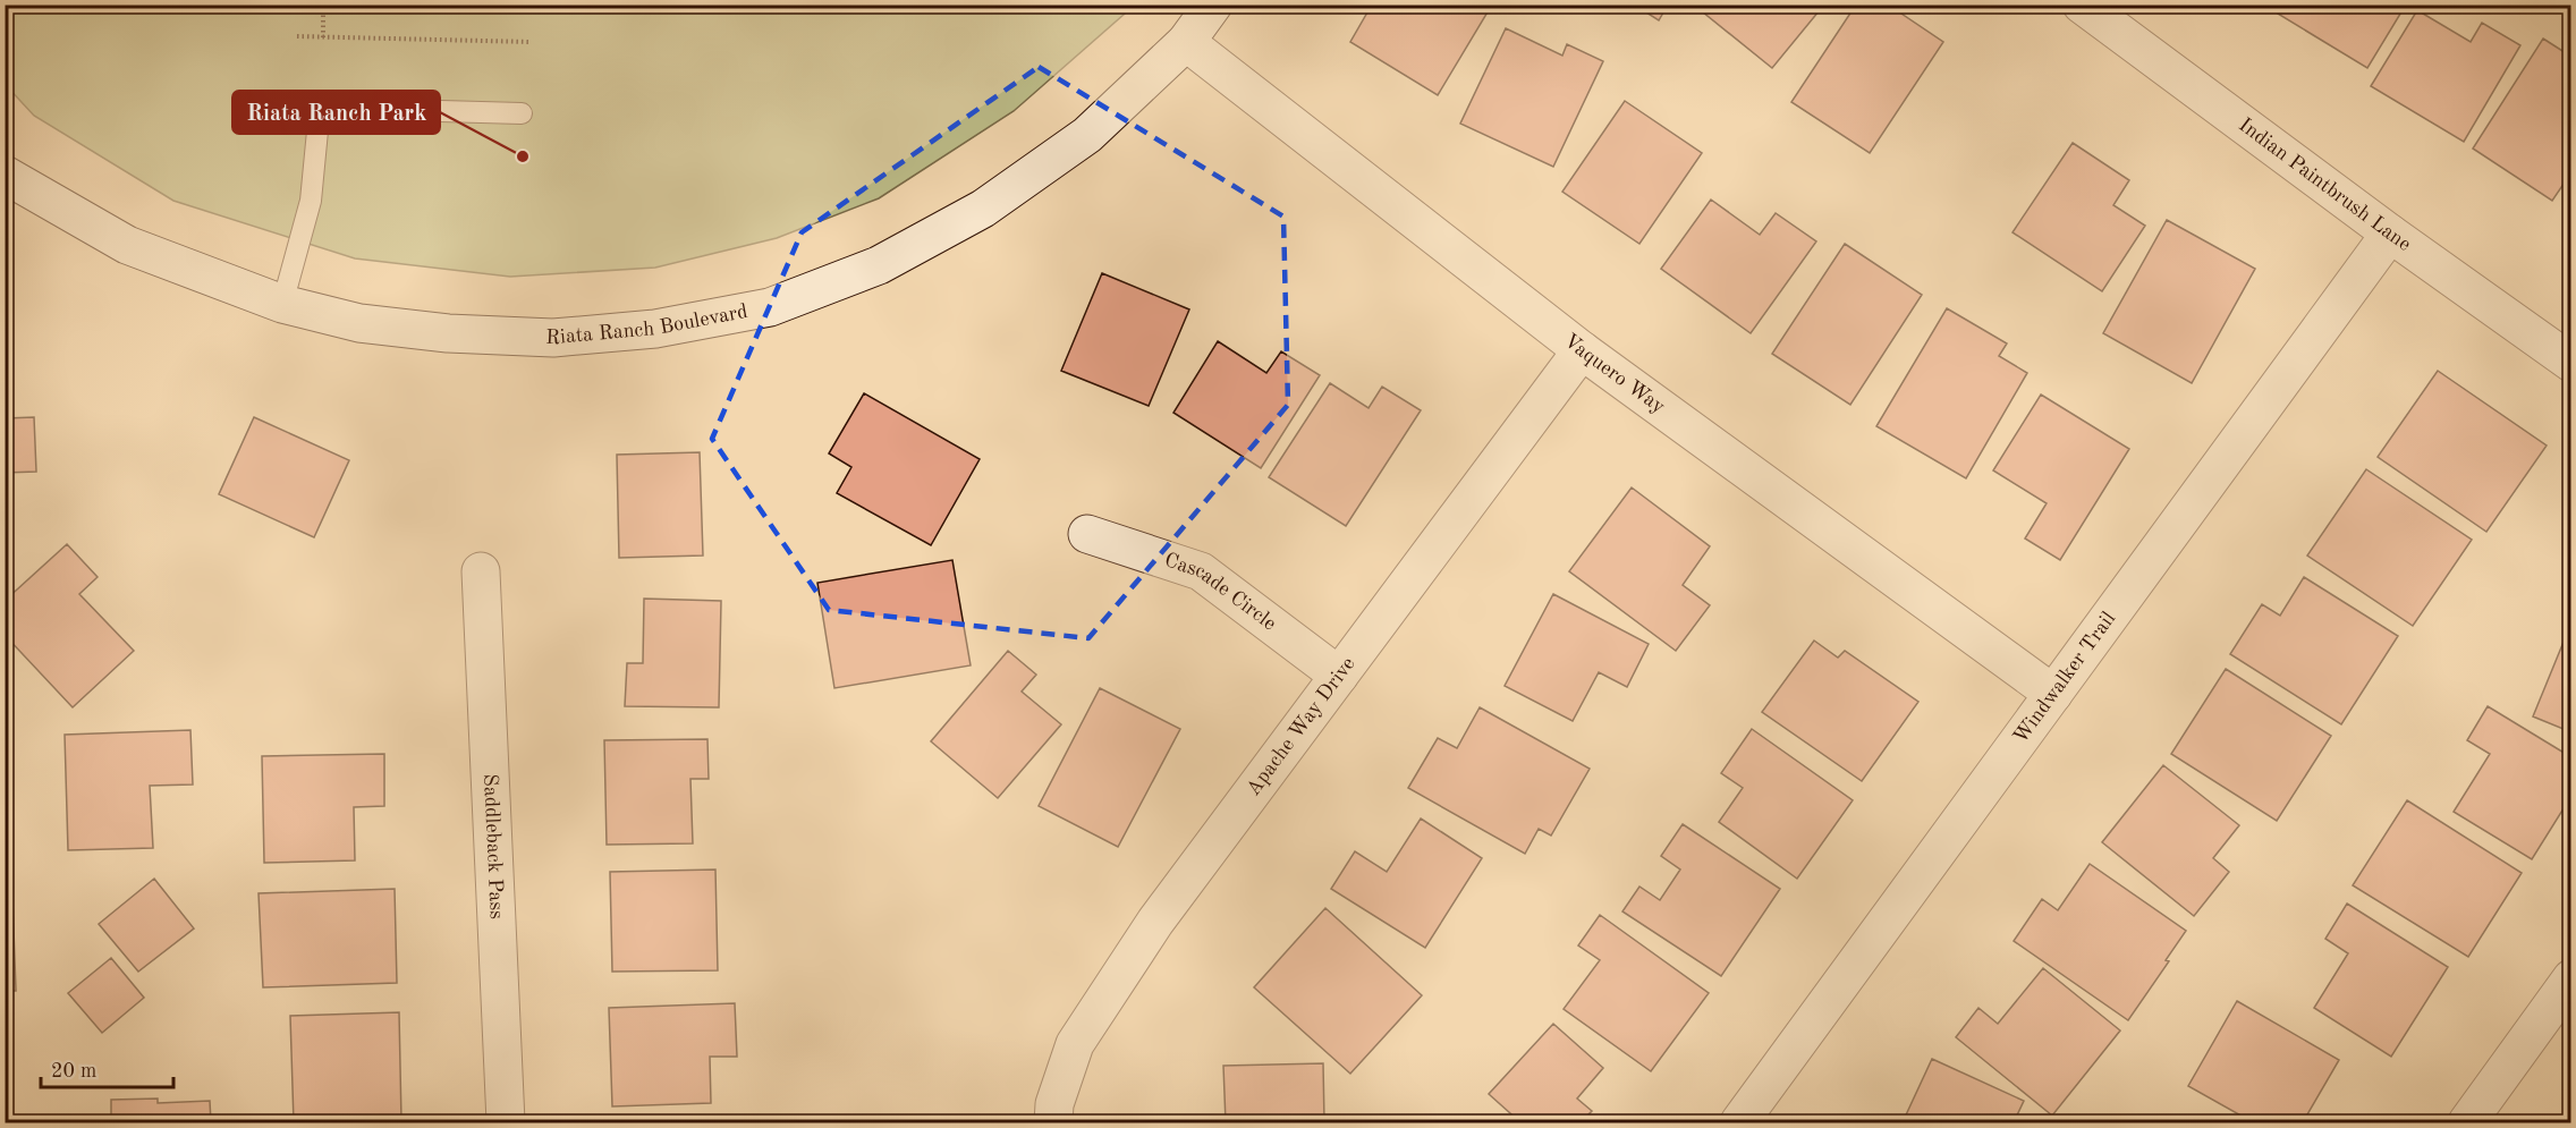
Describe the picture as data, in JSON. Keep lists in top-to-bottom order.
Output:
{
  "streets": {
    "street": [
      "Indian Paintbrush Lane",
      "Riata Ranch Boulevard",
      "Vaquero Way",
      "Cascade Circle",
      "Windwalker Trail",
      "Apache Way Drive",
      "Saddleback Pass"
    ]
  },
  "crossings": [
    ["Indian Paintbrush Lane", "Windwalker Trail"],
    ["Riata Ranch Boulevard", "Vaquero Way"],
    ["Vaquero Way", "Windwalker Trail"],
    ["Vaquero Way", "Apache Way Drive"],
    ["Cascade Circle", "Apache Way Drive"]
  ],
  "places": ["Riata Ranch Park"],
  "scale_bar": "20 m"
}
